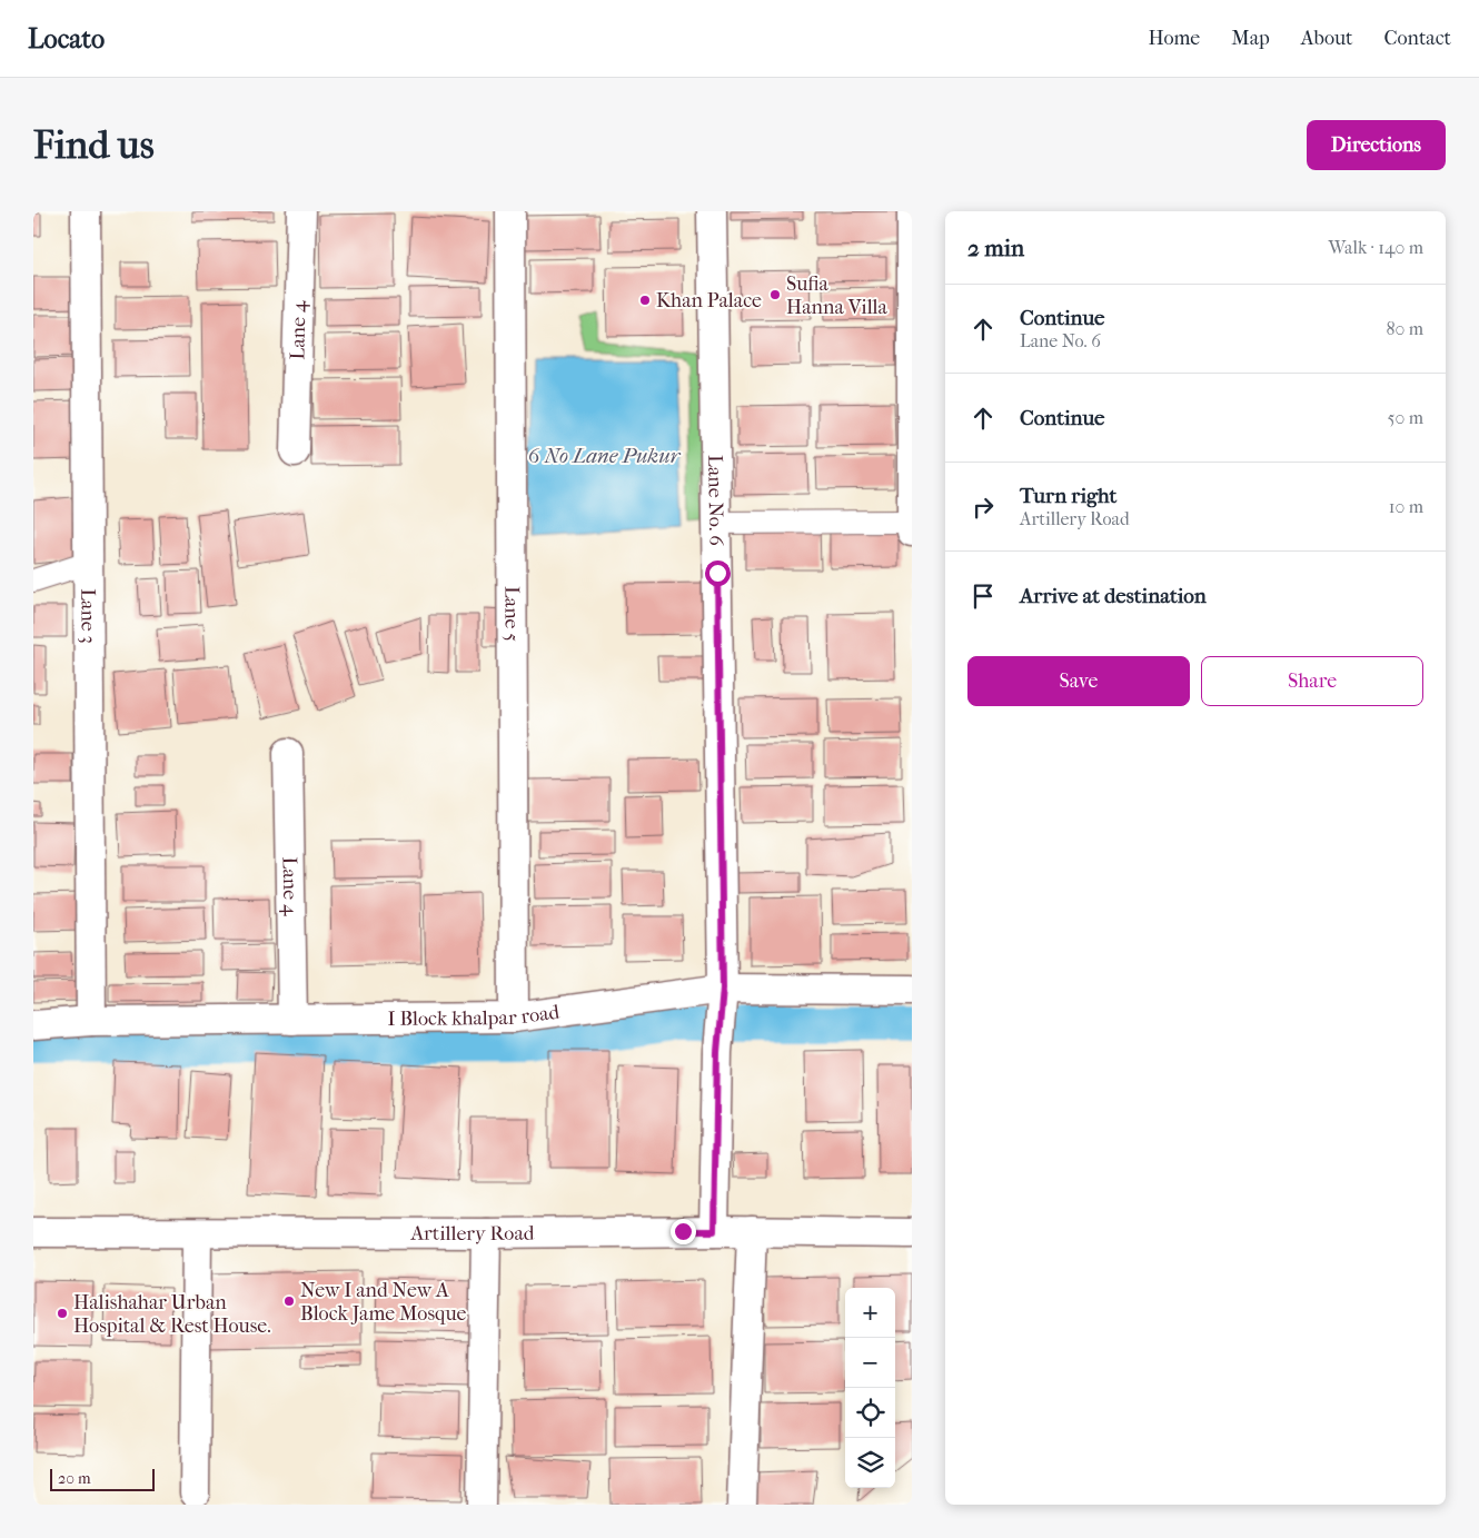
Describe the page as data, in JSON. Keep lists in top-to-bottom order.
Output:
{
  "streets": {
    "street": [
      "Lane 4",
      "Lane No. 6",
      "Lane 5",
      "Lane 3",
      "I Block khalpar road",
      "Artillery Road"
    ]
  },
  "crossings": [
    ["Lane 4", "I Block khalpar road"],
    ["Lane No. 6", "I Block khalpar road"],
    ["Lane No. 6", "Artillery Road"],
    ["Lane 5", "I Block khalpar road"],
    ["Lane 3", "I Block khalpar road"]
  ],
  "water": ["6 No Lane Pukur"],
  "places": [
    "Sufia Hanna Villa",
    "Khan Palace",
    "New I and New A Block Jame Mosque",
    "Halishahar Urban Hospital & Rest House."
  ],
  "scale_bar": "20 m",
  "page": {
    "header": "Locato",
    "nav": [
      "Home",
      "Map",
      "About",
      "Contact"
    ],
    "buttons": [
      "Directions",
      ["Save", "Share"]
    ],
    "title": "Find us",
    "heading": ["2 min", "Walk · 140 m"],
    "list": [
      ["Continue", "Lane No. 6", "80 m"],
      ["Continue", "50 m"],
      ["Turn right", "Artillery Road", "10 m"],
      "Arrive at destination"
    ],
    "map_buttons": ["+", "−"],
    "scale": "20 m"
  }
}
